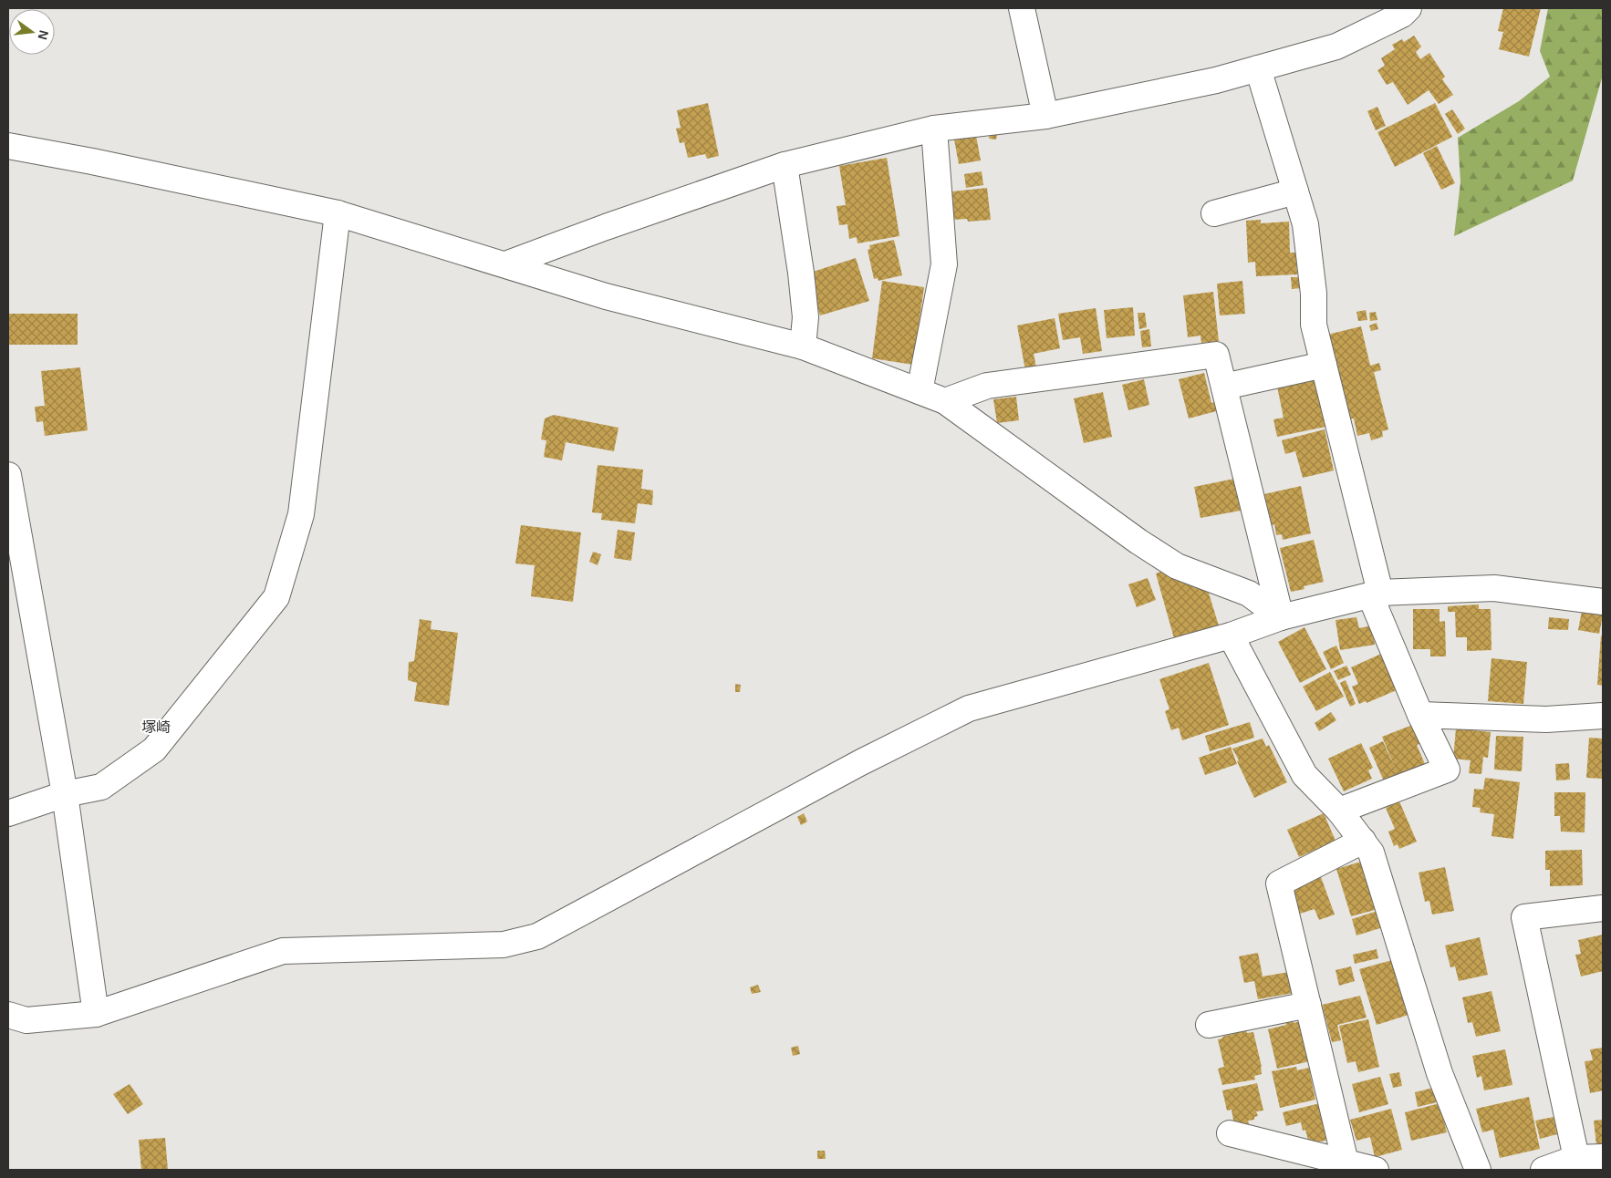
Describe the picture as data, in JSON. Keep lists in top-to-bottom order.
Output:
{
  "districts": ["塚崎"],
  "north": "right"
}
